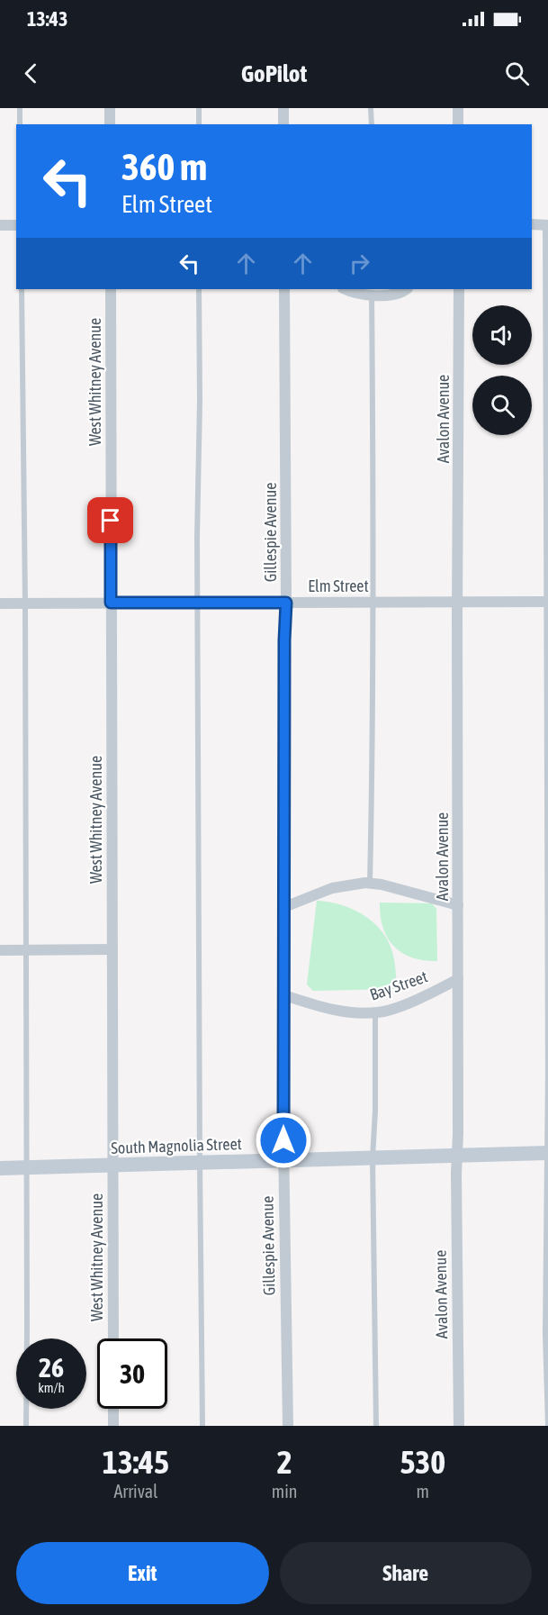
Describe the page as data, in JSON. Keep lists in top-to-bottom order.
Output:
{
  "streets": {
    "street": [
      "West Whitney Avenue",
      "Avalon Avenue",
      "Gillespie Avenue",
      "Elm Street",
      "Bay Street",
      "South Magnolia Street"
    ]
  },
  "crossings": [
    ["West Whitney Avenue", "Elm Street"],
    ["West Whitney Avenue", "South Magnolia Street"],
    ["Avalon Avenue", "Gillespie Avenue"],
    ["Avalon Avenue", "Elm Street"],
    ["Avalon Avenue", "Bay Street"],
    ["Avalon Avenue", "South Magnolia Street"],
    ["Gillespie Avenue", "Elm Street"],
    ["Gillespie Avenue", "Bay Street"],
    ["Gillespie Avenue", "South Magnolia Street"]
  ],
  "page": {
    "status": "13:43",
    "header": "GoPilot",
    "turn": ["360 m", "Elm Street"],
    "speed": "26 km/h",
    "limit": "30",
    "eta": [
      "13:45",
      "Arrival",
      "2",
      "min",
      "530",
      "m"
    ],
    "buttons": ["Exit", "Share"]
  }
}
